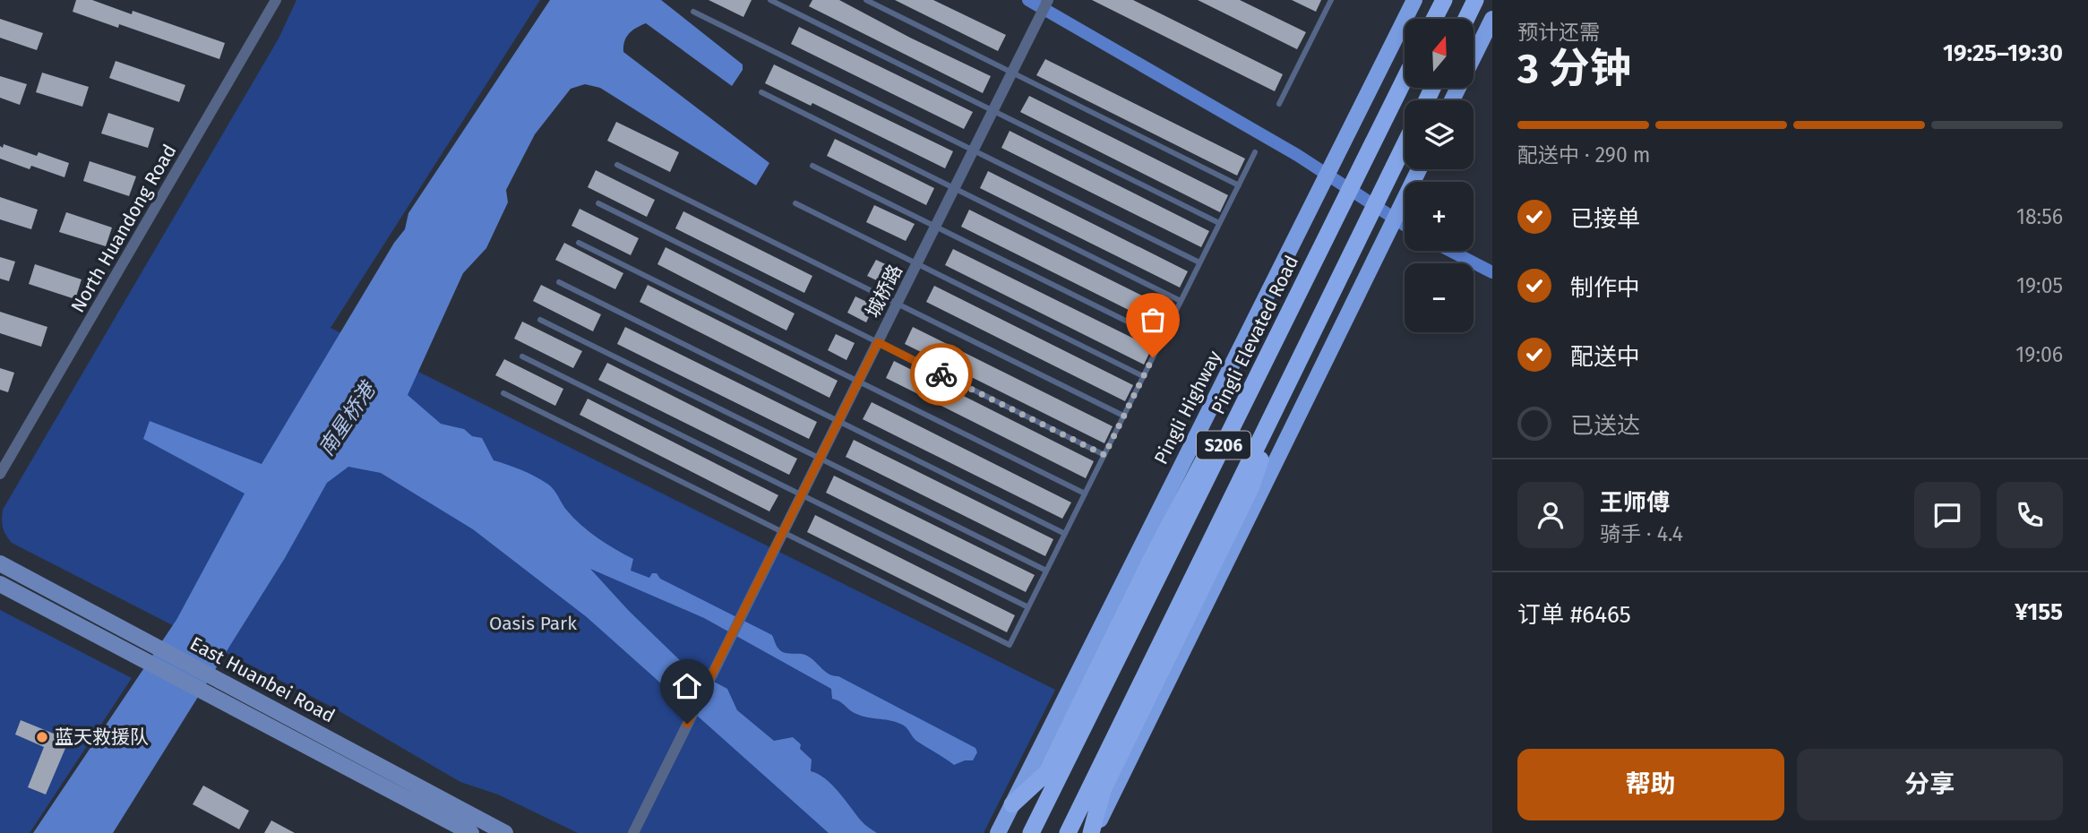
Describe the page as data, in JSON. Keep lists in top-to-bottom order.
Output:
{
  "streets": {
    "highway": ["Pingli Elevated Road", "S206"],
    "main road": ["Pingli Highway", "East Huanbei Road"],
    "street": ["North Huandong Road", "城桥路"]
  },
  "water": ["南星桥港"],
  "parks": ["Oasis Park"],
  "places": ["蓝天救援队"],
  "north": "top",
  "page": {
    "heading": ["3 分钟", "预计还需", "19:25–19:30"],
    "panel": [
      "王师傅",
      "骑手 · 4.4",
      "订单 #6465",
      "¥155"
    ],
    "map_buttons": ["+", "−"],
    "bar": "配送中 · 290 m",
    "list": [
      ["已接单", "18:56"],
      ["制作中", "19:05"],
      ["配送中", "19:06"],
      "已送达"
    ],
    "buttons": ["帮助", "分享"]
  }
}
